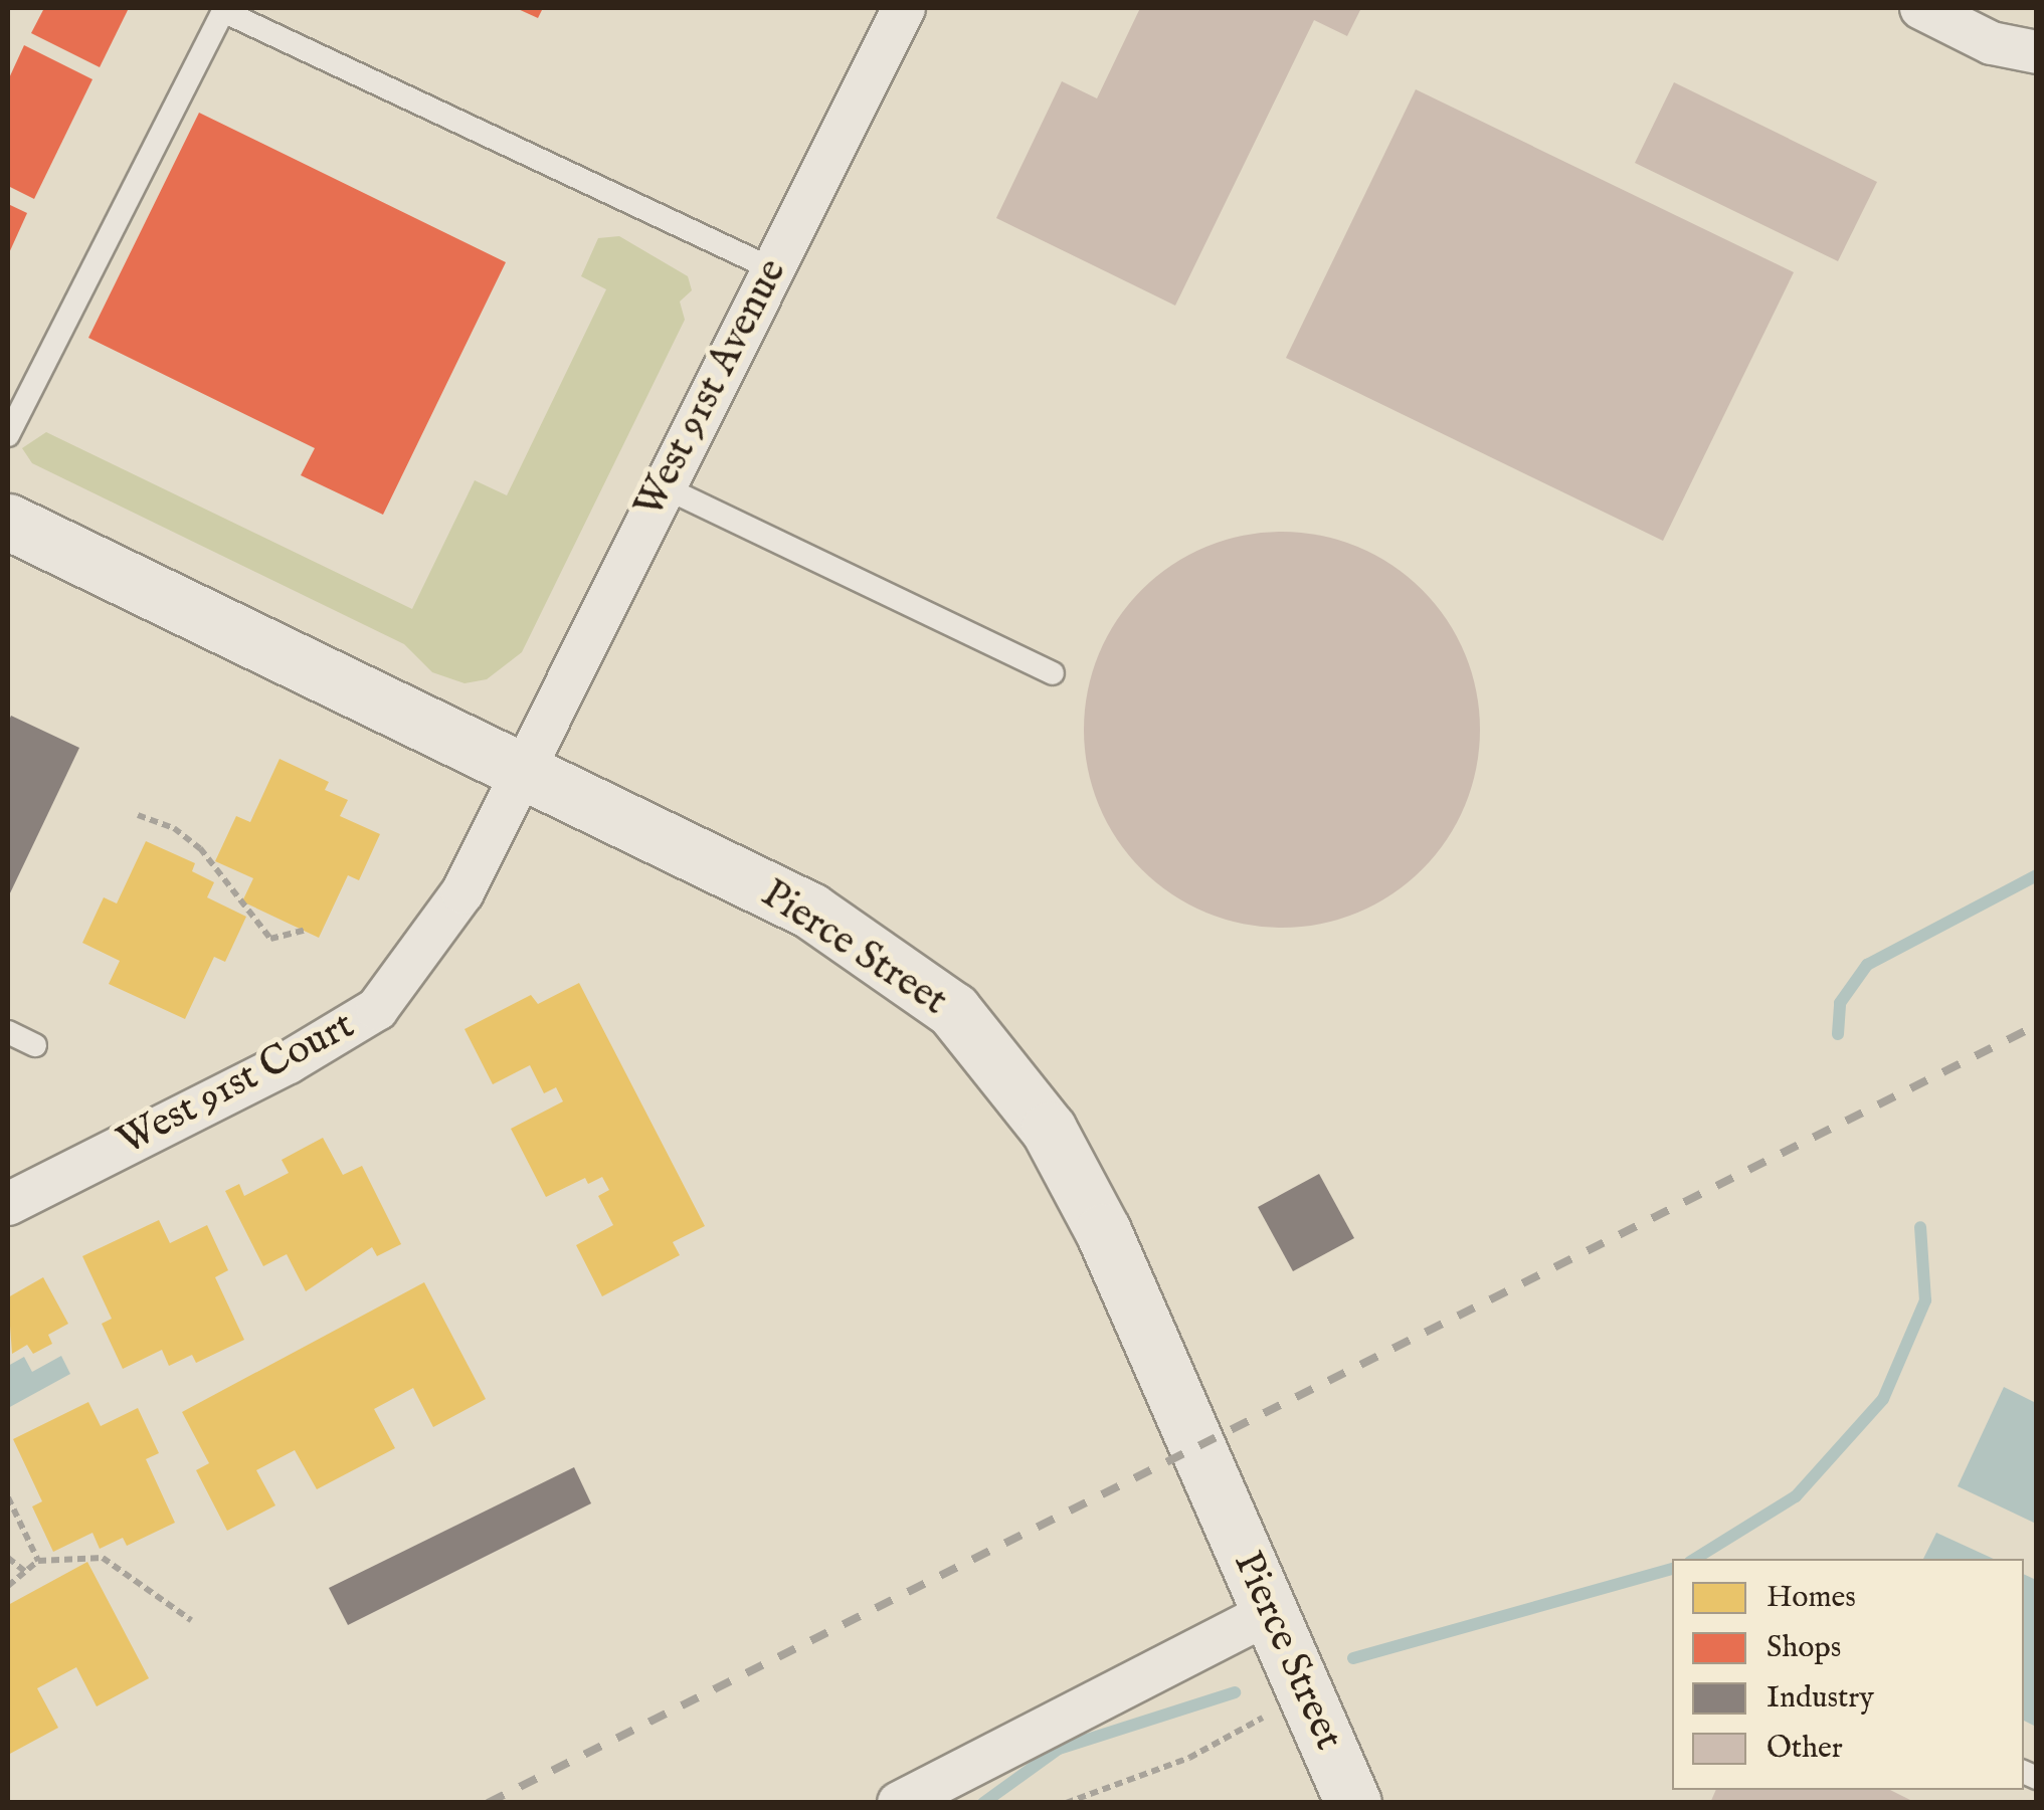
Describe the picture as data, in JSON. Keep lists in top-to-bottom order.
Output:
{
  "streets": {
    "street": ["West 91st Avenue", "Pierce Street", "West 91st Court"]
  },
  "crossings": [
    ["West 91st Avenue", "Pierce Street"],
    ["West 91st Avenue", "West 91st Court"],
    ["Pierce Street", "West 91st Court"]
  ],
  "legend": [
    "Homes",
    "Shops",
    "Industry",
    "Other"
  ]
}
